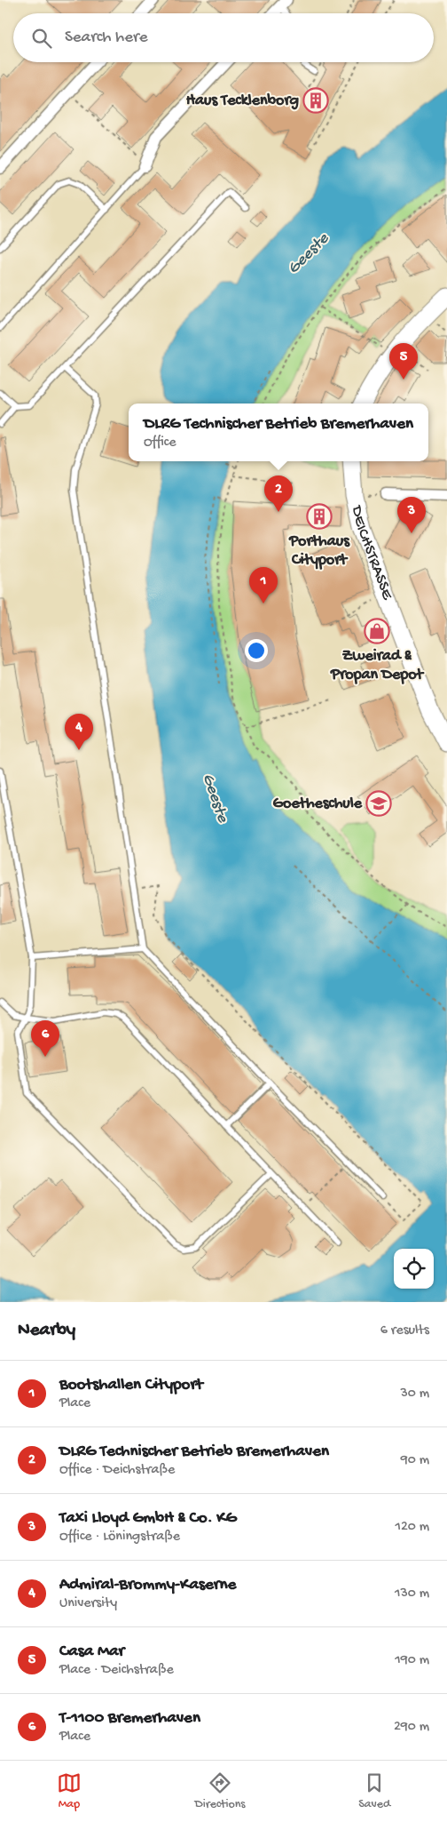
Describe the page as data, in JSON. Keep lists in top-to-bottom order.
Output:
{
  "streets": {
    "main road": ["DEICHSTRASSE"]
  },
  "water": ["Geeste"],
  "places": {
    "building": ["Haus Tecklenborg", "Porthaus Cityport"],
    "shop": ["Zweirad & Propan Depot"],
    "school or university": ["Goetheschule"]
  },
  "page": {
    "search": "Search here",
    "pins": [
      "5",
      "2",
      "3",
      "1",
      "4",
      "6"
    ],
    "popup": ["DLRG Technischer Betrieb Bremerhaven", "Office"],
    "heading": ["Nearby", "6 results"],
    "list": [
      {
        "mark": "1",
        "name": "Bootshallen Cityport",
        "note": "Place",
        "value": "30 m"
      },
      {
        "mark": "2",
        "name": "DLRG Technischer Betrieb Bremerhaven",
        "note": "Office · Deichstraße",
        "value": "90 m"
      },
      {
        "mark": "3",
        "name": "Taxi Lloyd GmbH & Co. KG",
        "note": "Office · Löningstraße",
        "value": "120 m"
      },
      {
        "mark": "4",
        "name": "Admiral-Brommy-Kaserne",
        "note": "University",
        "value": "130 m"
      },
      {
        "mark": "5",
        "name": "Casa Mar",
        "note": "Place · Deichstraße",
        "value": "190 m"
      },
      {
        "mark": "6",
        "name": "T-1100 Bremerhaven",
        "note": "Place",
        "value": "290 m"
      }
    ],
    "nav": ["Map", "Directions", "Saved"]
  }
}
